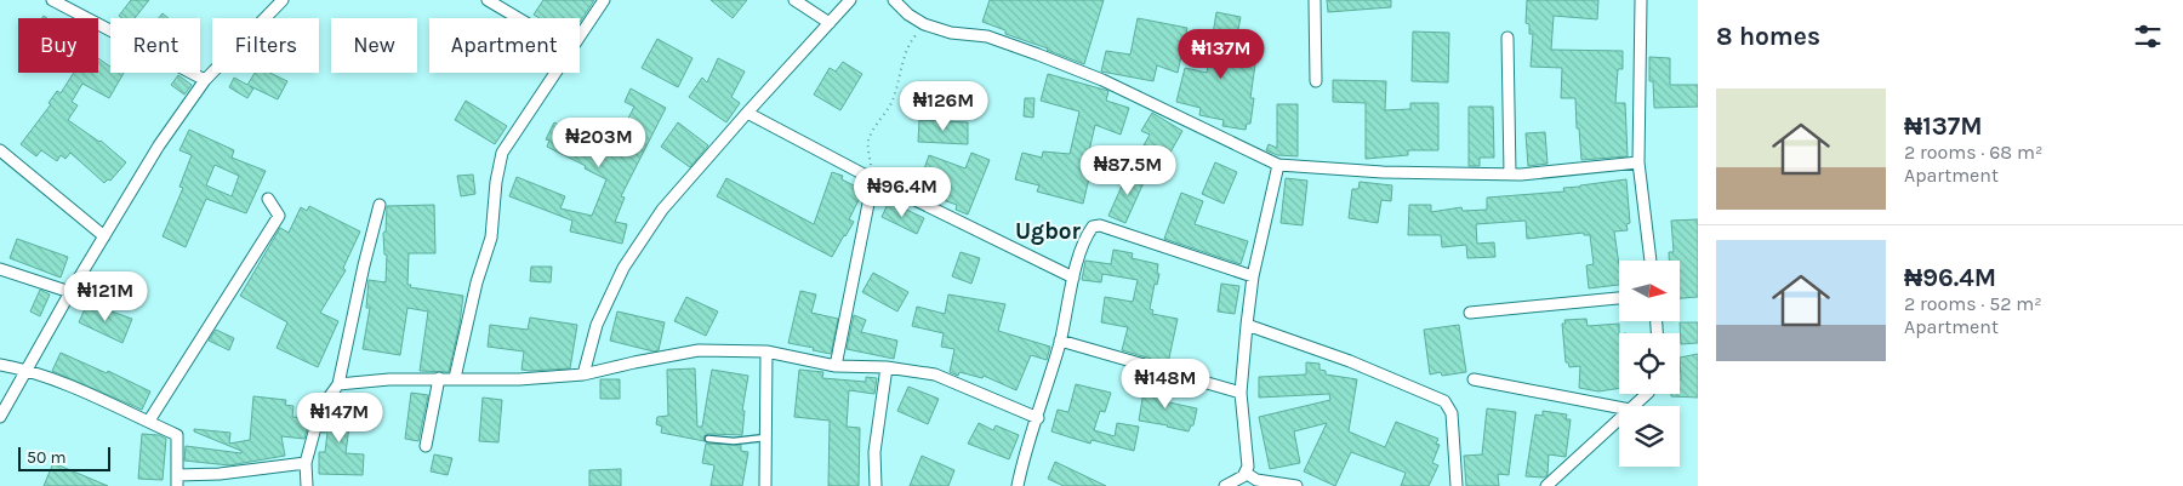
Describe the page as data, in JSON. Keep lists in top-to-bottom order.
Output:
{
  "districts": ["Ugbor"],
  "scale_bar": "50 m",
  "north": "right",
  "page": {
    "heading": "8 homes",
    "chip": [
      "Buy",
      "Rent",
      "Filters",
      "New",
      "Apartment"
    ],
    "price": [
      "₦137M",
      "₦126M",
      "₦203M",
      "₦87.5M",
      "₦96.4M",
      "₦121M",
      "₦148M",
      "₦147M"
    ],
    "list": [
      {
        "name": "₦137M",
        "note": "2 rooms · 68 m² · Apartment"
      },
      {
        "name": "₦96.4M",
        "note": "2 rooms · 52 m² · Apartment"
      }
    ],
    "scale": "50 m"
  }
}
